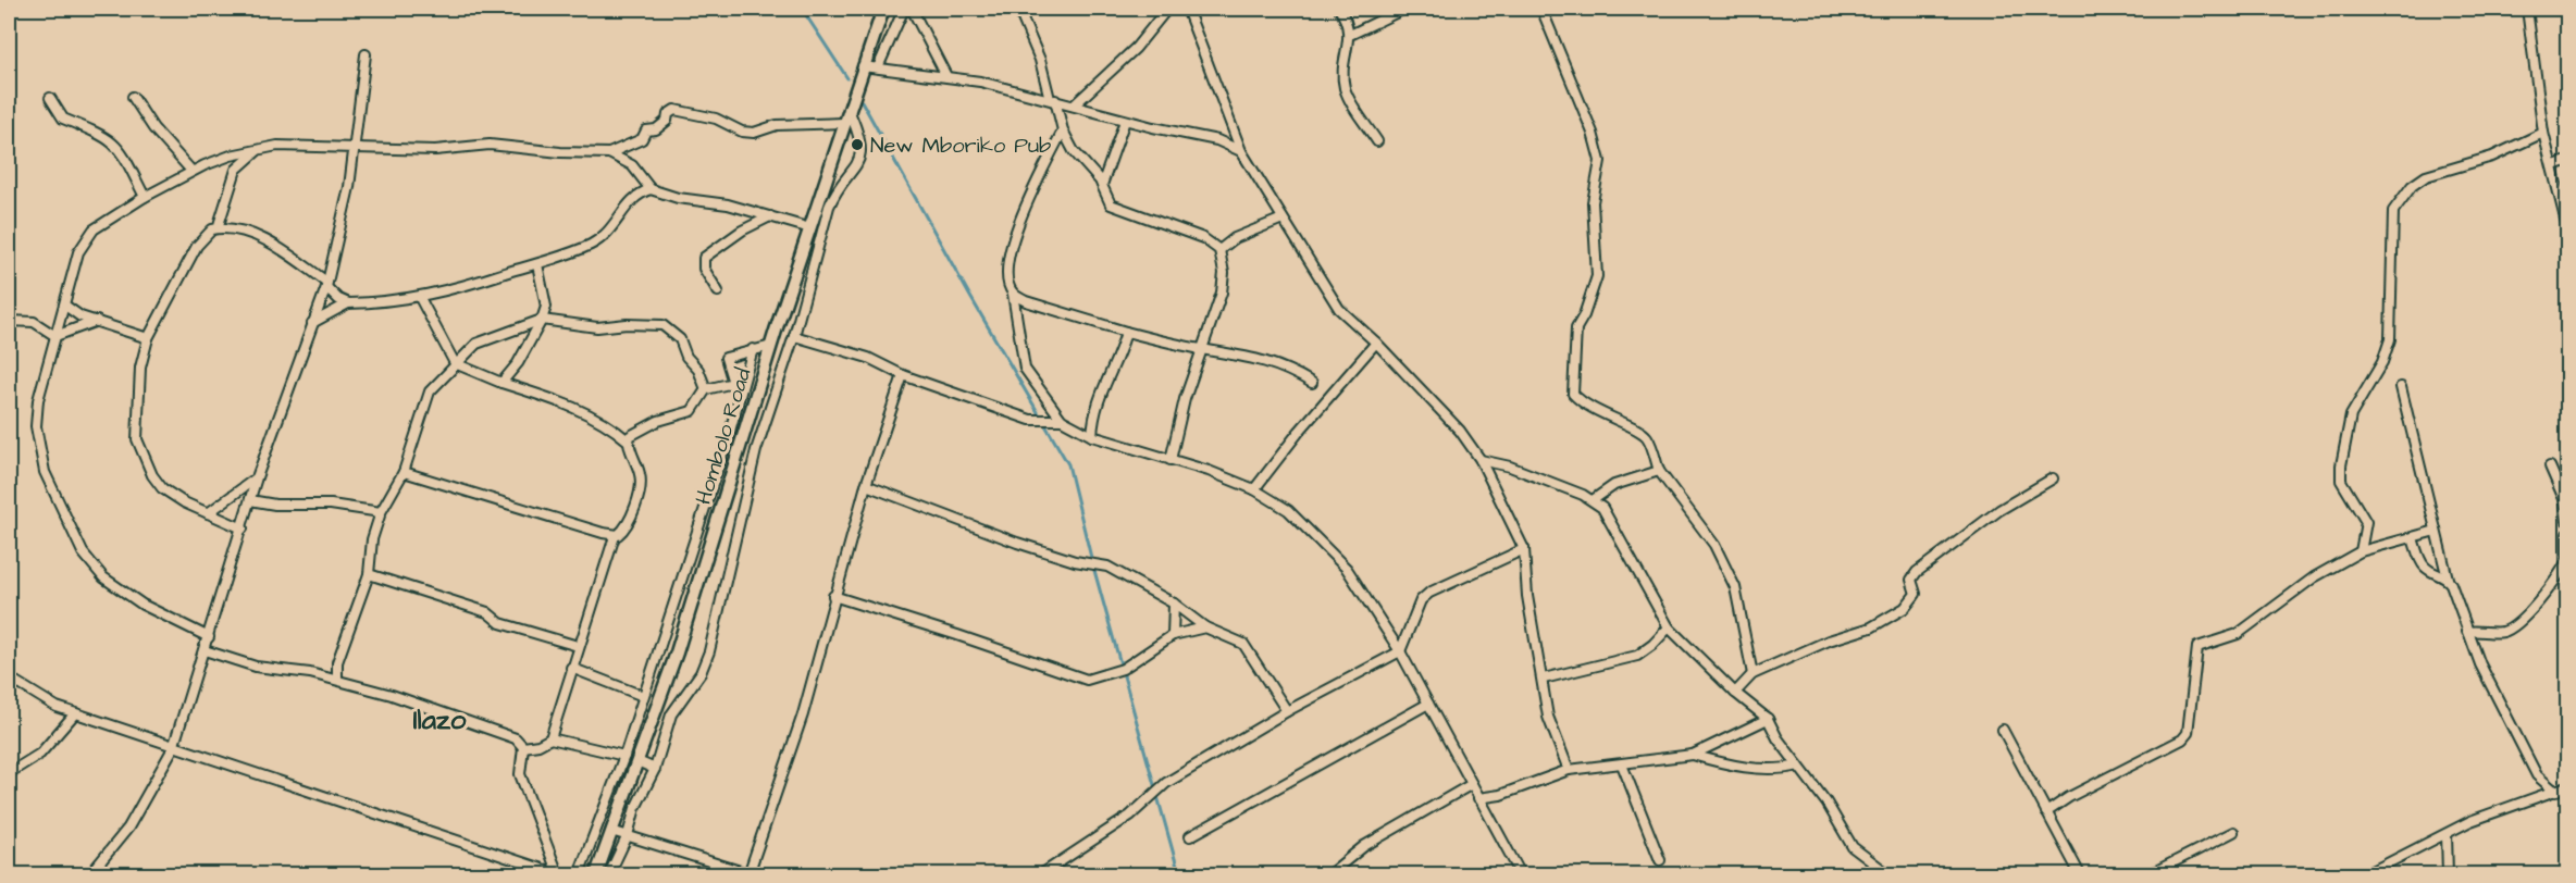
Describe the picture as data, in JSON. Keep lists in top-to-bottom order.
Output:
{
  "streets": {
    "street": ["Hombolo Road"]
  },
  "districts": ["Ilazo"],
  "places": ["New Mboriko Pub"]
}
